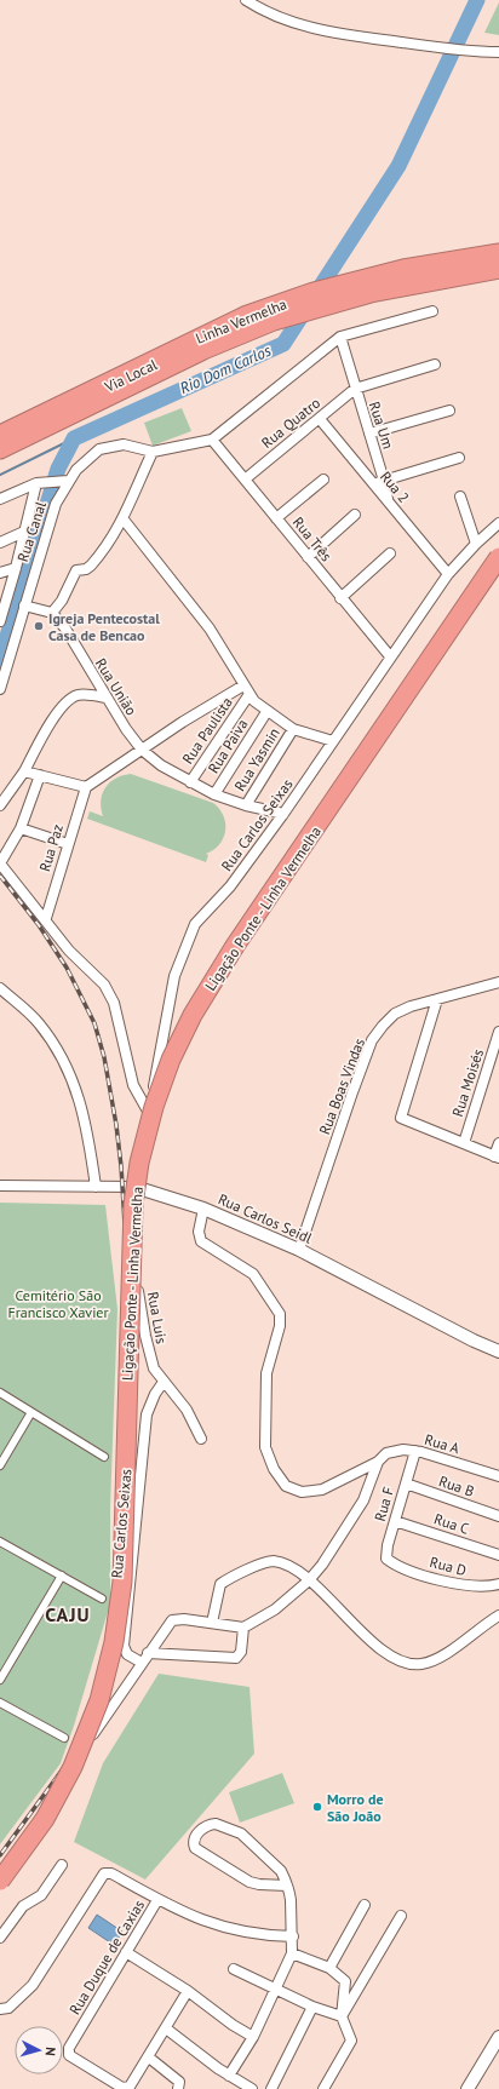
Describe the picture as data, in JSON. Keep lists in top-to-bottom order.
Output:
{
  "streets": {
    "highway": ["Linha Vermelha", "Ligação Ponte - Linha Vermelha"],
    "street": [
      "Via Local",
      "Rua Quatro",
      "Rua Um",
      "Rua 2",
      "Rua Canal",
      "Rua Três",
      "Rua União",
      "Rua Paulista",
      "Rua Paiva",
      "Rua Yasmin",
      "Rua Carlos Seixas",
      "Rua Paz",
      "Rua Moisés",
      "Rua Boas Vindas",
      "Rua Carlos Seidl",
      "Rua Luis",
      "Rua A",
      "Rua B",
      "Rua F",
      "Rua C",
      "Rua D",
      "Rua Duque de Caxias"
    ]
  },
  "crossings": [
    ["Rua Quatro", "Rua Um"],
    ["Rua Quatro", "Rua 2"],
    ["Rua Quatro", "Rua Três"],
    ["Rua Um", "Rua 2"],
    ["Rua 2", "Rua Carlos Seixas"],
    ["Rua Três", "Rua Carlos Seixas"],
    ["Rua União", "Rua Paulista"],
    ["Rua União", "Rua Paiva"],
    ["Rua União", "Rua Yasmin"],
    ["Rua União", "Rua Carlos Seixas"],
    ["Rua Carlos Seixas", "Rua Carlos Seidl"],
    ["Rua Carlos Seixas", "Rua Luis"],
    ["Rua Boas Vindas", "Rua Carlos Seidl"],
    ["Rua Carlos Seidl", "Rua Luis"],
    ["Rua Carlos Seidl", "Rua A"],
    ["Rua A", "Rua F"],
    ["Rua B", "Rua F"],
    ["Rua F", "Rua C"],
    ["Rua F", "Rua D"]
  ],
  "districts": ["CAJU"],
  "water": ["Rio Dom Carlos"],
  "parks": ["Cemitério São Francisco Xavier"],
  "places": ["Igreja Pentecostal Casa de Bencao", "Morro de São João"],
  "north": "right"
}
